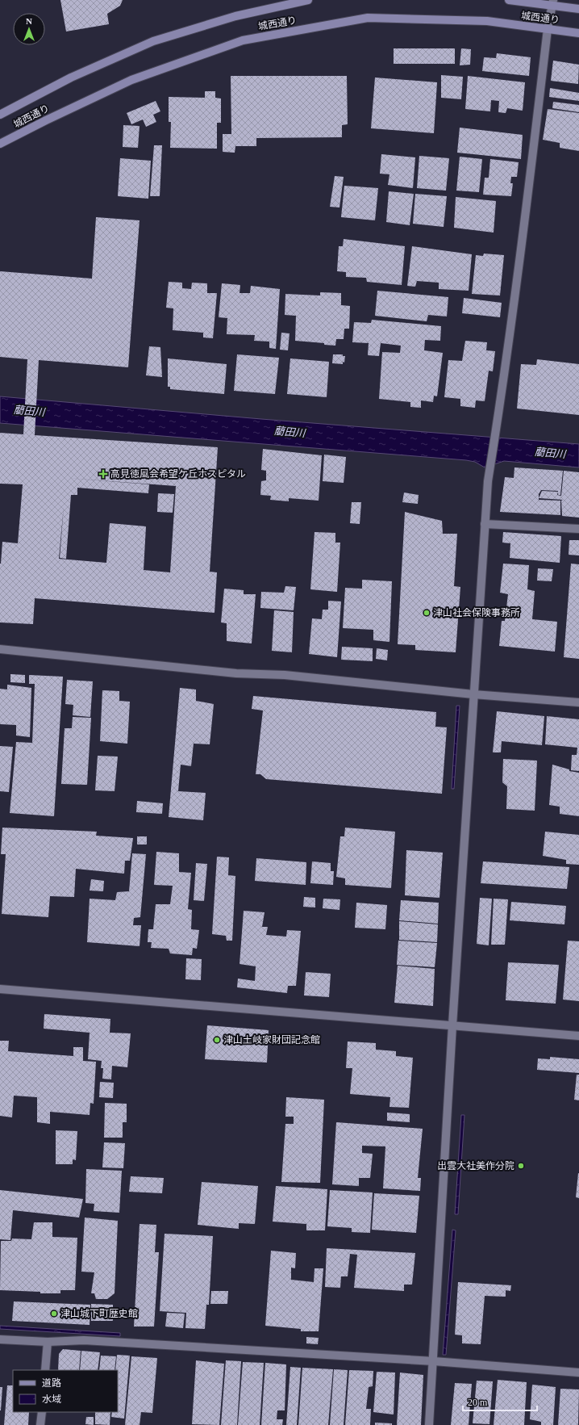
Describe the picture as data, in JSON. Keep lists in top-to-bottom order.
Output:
{
  "streets": {
    "street": ["城西通り"]
  },
  "water": ["藺田川"],
  "places": {
    "health": ["高見徳風会希望ケ丘ホスピタル"],
    "other": [
      "津山社会保険事務所",
      "津山土岐家財団記念館",
      "出雲大社美作分院",
      "津山城下町歴史館"
    ]
  },
  "legend": ["道路", "水域"],
  "scale_bar": "20 m",
  "north": "top"
}
